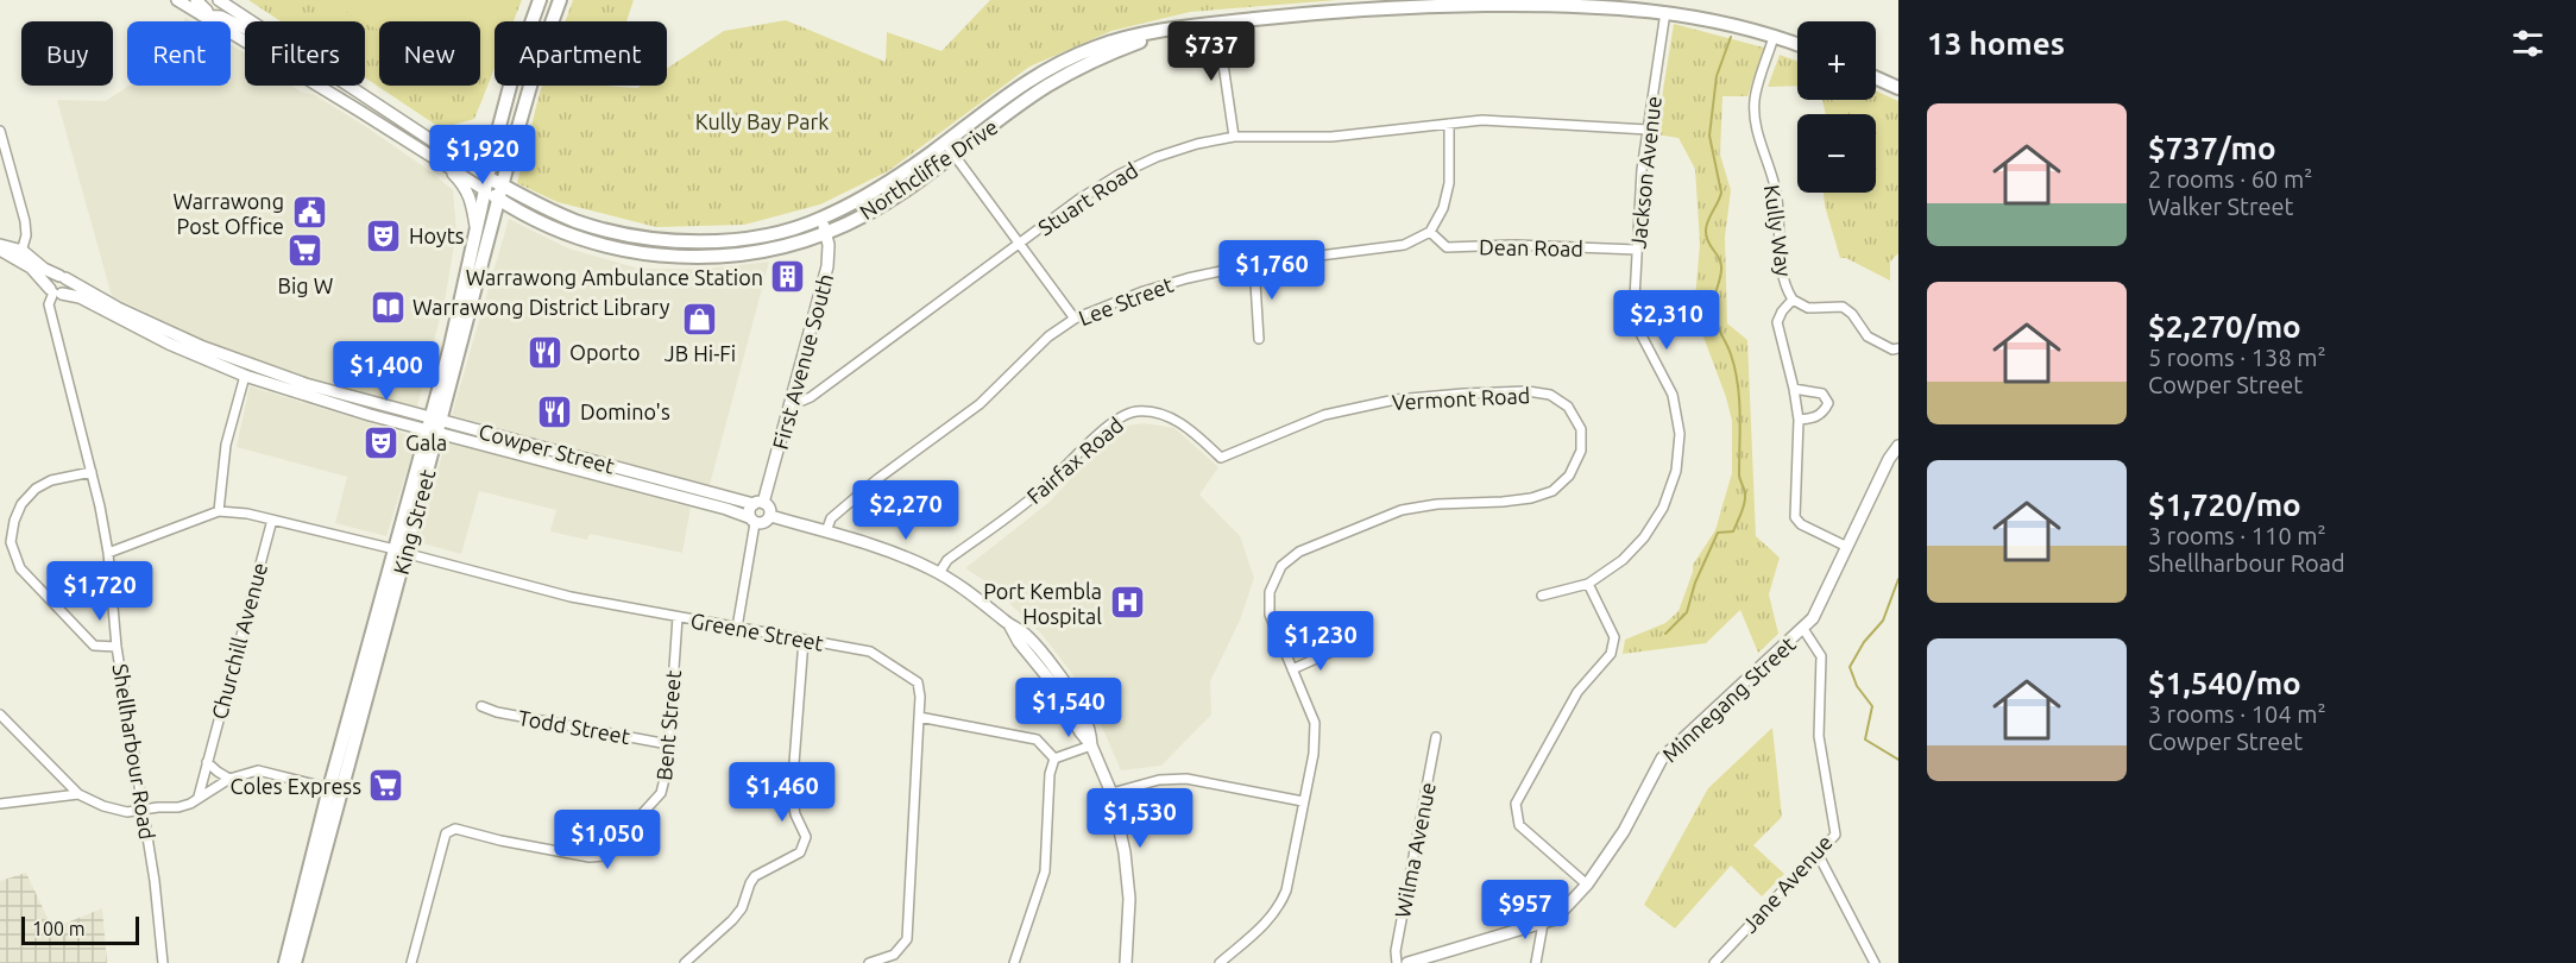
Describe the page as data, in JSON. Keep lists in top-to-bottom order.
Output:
{
  "streets": {
    "main road": [
      "Northcliffe Drive",
      "First Avenue South",
      "Cowper Street",
      "King Street",
      "Minnegang Street"
    ],
    "street": [
      "Jackson Avenue",
      "Stuart Road",
      "Kully Way",
      "Dean Road",
      "Lee Street",
      "Vermont Road",
      "Fairfax Road",
      "Greene Street",
      "Churchill Avenue",
      "Bent Street",
      "Todd Street",
      "Shellharbour Road",
      "Wilma Avenue",
      "Jane Avenue"
    ]
  },
  "crossings": [
    ["Northcliffe Drive", "Jackson Avenue"],
    ["Northcliffe Drive", "Kully Way"],
    ["Northcliffe Drive", "First Avenue South"],
    ["Northcliffe Drive", "King Street"],
    ["Jackson Avenue", "Stuart Road"],
    ["Jackson Avenue", "Dean Road"],
    ["Stuart Road", "First Avenue South"],
    ["Dean Road", "Lee Street"],
    ["First Avenue South", "Cowper Street"],
    ["Vermont Road", "Fairfax Road"],
    ["Cowper Street", "King Street"],
    ["Cowper Street", "Shellharbour Road"],
    ["King Street", "Greene Street"],
    ["Greene Street", "Churchill Avenue"],
    ["Greene Street", "Bent Street"],
    ["Minnegang Street", "Jane Avenue"],
    ["Bent Street", "Todd Street"]
  ],
  "parks": ["Kully Bay Park"],
  "places": {
    "public building": ["Warrawong Post Office"],
    "theatre": ["Hoyts", "Gala"],
    "supermarket": ["Big W", "Coles Express"],
    "building": ["Warrawong Ambulance Station"],
    "library": ["Warrawong District Library"],
    "shop": ["JB Hi-Fi"],
    "restaurant": ["Oporto", "Domino's"],
    "hospital": ["Port Kembla Hospital"]
  },
  "scale_bar": "100 m",
  "page": {
    "heading": "13 homes",
    "map_buttons": ["+", "−"],
    "price": [
      "$737",
      "$1,920",
      "$1,760",
      "$2,310",
      "$1,400",
      "$2,270",
      "$1,720",
      "$1,230",
      "$1,540",
      "$1,460",
      "$1,530",
      "$1,050",
      "$957"
    ],
    "chip": [
      "Buy",
      "Rent",
      "Filters",
      "New",
      "Apartment"
    ],
    "list": [
      {
        "name": "$737/mo",
        "note": "2 rooms · 60 m² · Walker Street"
      },
      {
        "name": "$2,270/mo",
        "note": "5 rooms · 138 m² · Cowper Street"
      },
      {
        "name": "$1,720/mo",
        "note": "3 rooms · 110 m² · Shellharbour Road"
      },
      {
        "name": "$1,540/mo",
        "note": "3 rooms · 104 m² · Cowper Street"
      }
    ],
    "scale": "100 m"
  }
}
